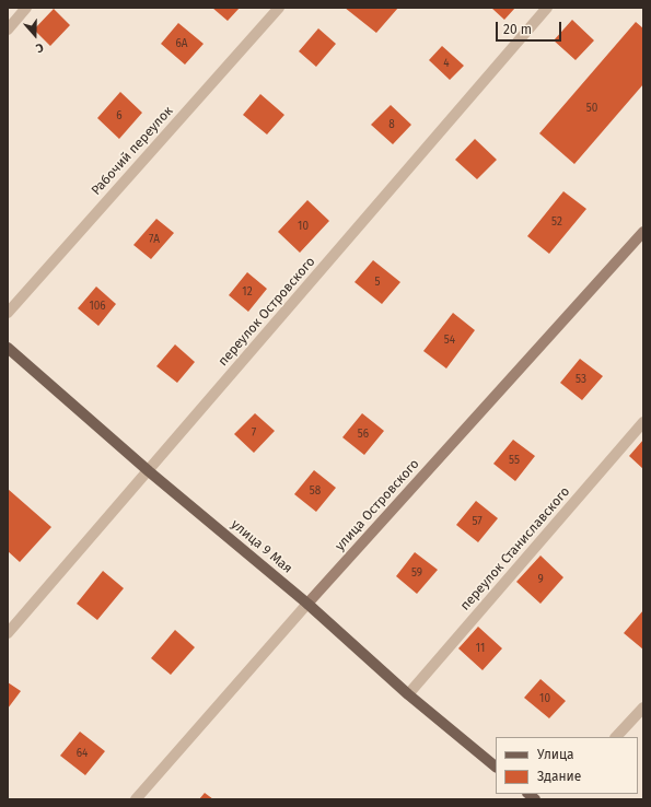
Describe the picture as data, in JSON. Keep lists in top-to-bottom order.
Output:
{
  "streets": {
    "main road": ["улица Островского", "улица 9 Мая"],
    "street": ["Рабочий переулок", "переулок Островского", "переулок Станиславского"]
  },
  "crossings": [
    ["переулок Островского", "улица 9 Мая"],
    ["улица Островского", "улица 9 Мая"],
    ["улица 9 Мая", "переулок Станиславского"]
  ],
  "house_numbers": [
    "6А",
    "4",
    "50",
    "6",
    "8",
    "52",
    "10",
    "7А",
    "5",
    "12",
    "106",
    "54",
    "53",
    "7",
    "56",
    "55",
    "58",
    "57",
    "59",
    "9",
    "11",
    "10",
    "64"
  ],
  "legend": ["Улица", "Здание"],
  "scale_bar": "20 m",
  "north": "bottom"
}
